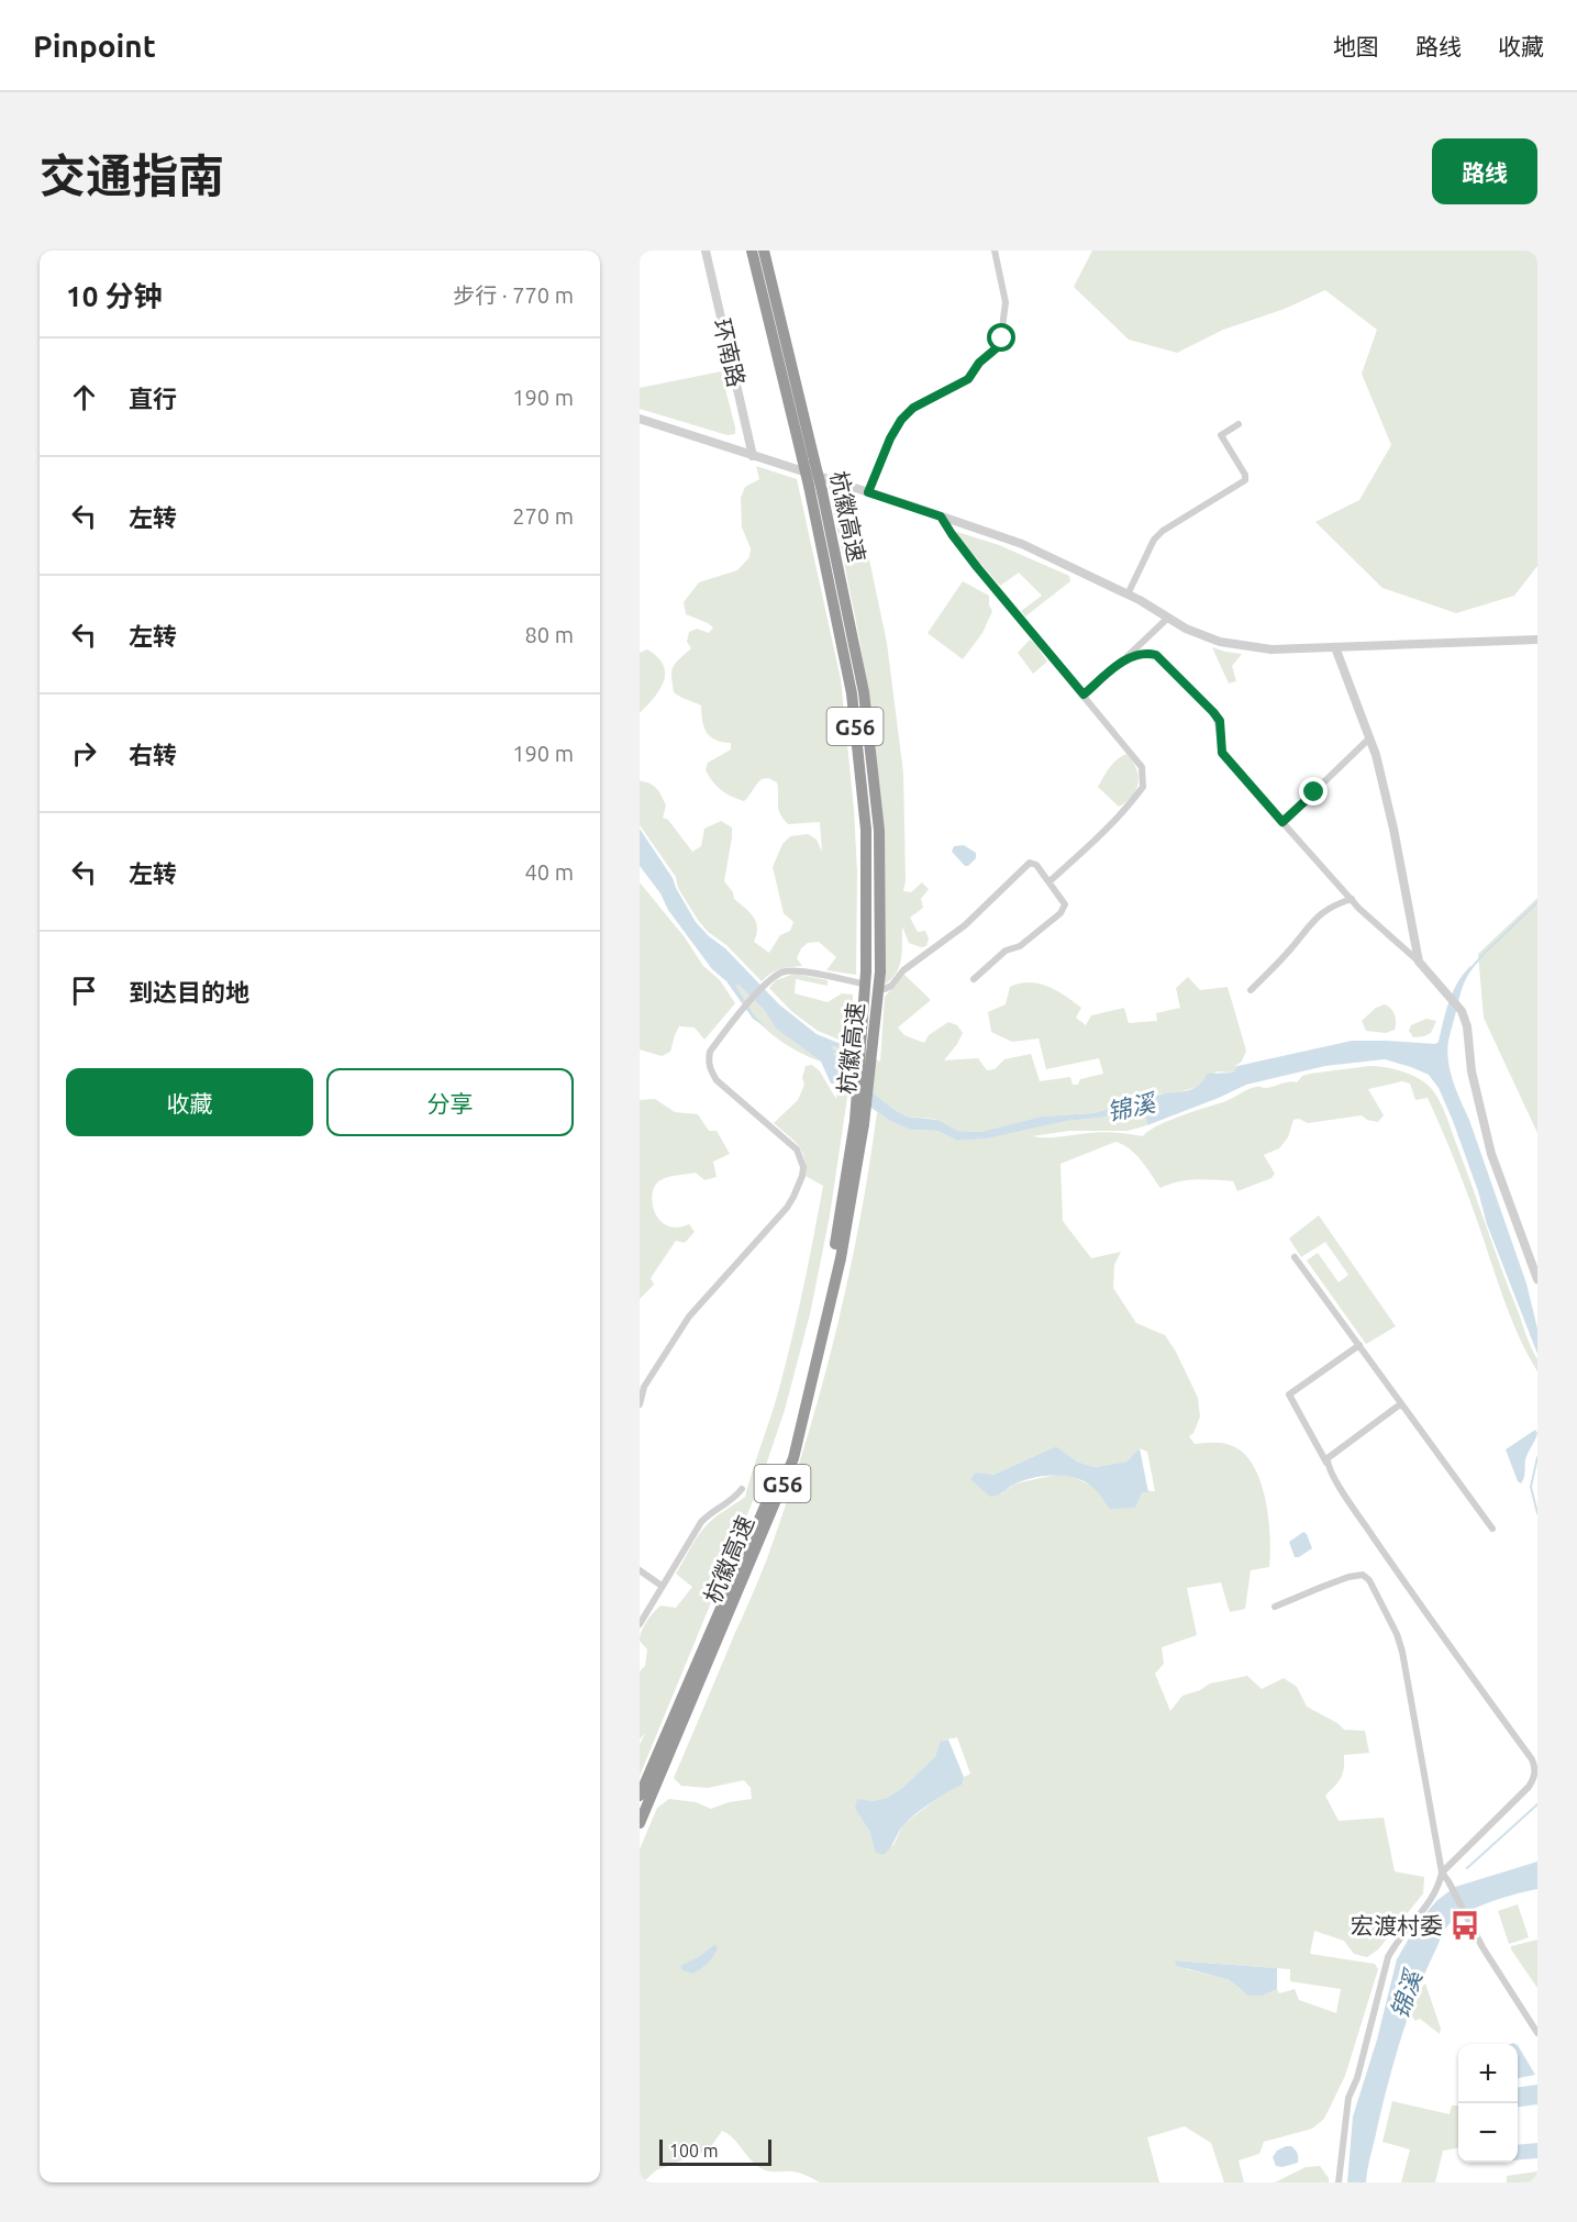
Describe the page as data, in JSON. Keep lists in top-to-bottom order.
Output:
{
  "streets": {
    "highway": ["杭徽高速", "G56"],
    "street": ["环南路"]
  },
  "water": ["锦溪"],
  "places": {
    "bus stop": ["宏渡村委"]
  },
  "scale_bar": "100 m",
  "page": {
    "header": "Pinpoint",
    "nav": ["地图", "路线", "收藏"],
    "title": "交通指南",
    "buttons": [
      "路线",
      ["收藏", "分享"]
    ],
    "heading": ["10 分钟", "步行 · 770 m"],
    "list": [
      ["直行", "190 m"],
      ["左转", "270 m"],
      ["左转", "80 m"],
      ["右转", "190 m"],
      ["左转", "40 m"],
      "到达目的地"
    ],
    "map_buttons": ["+", "−"],
    "scale": "100 m"
  }
}
